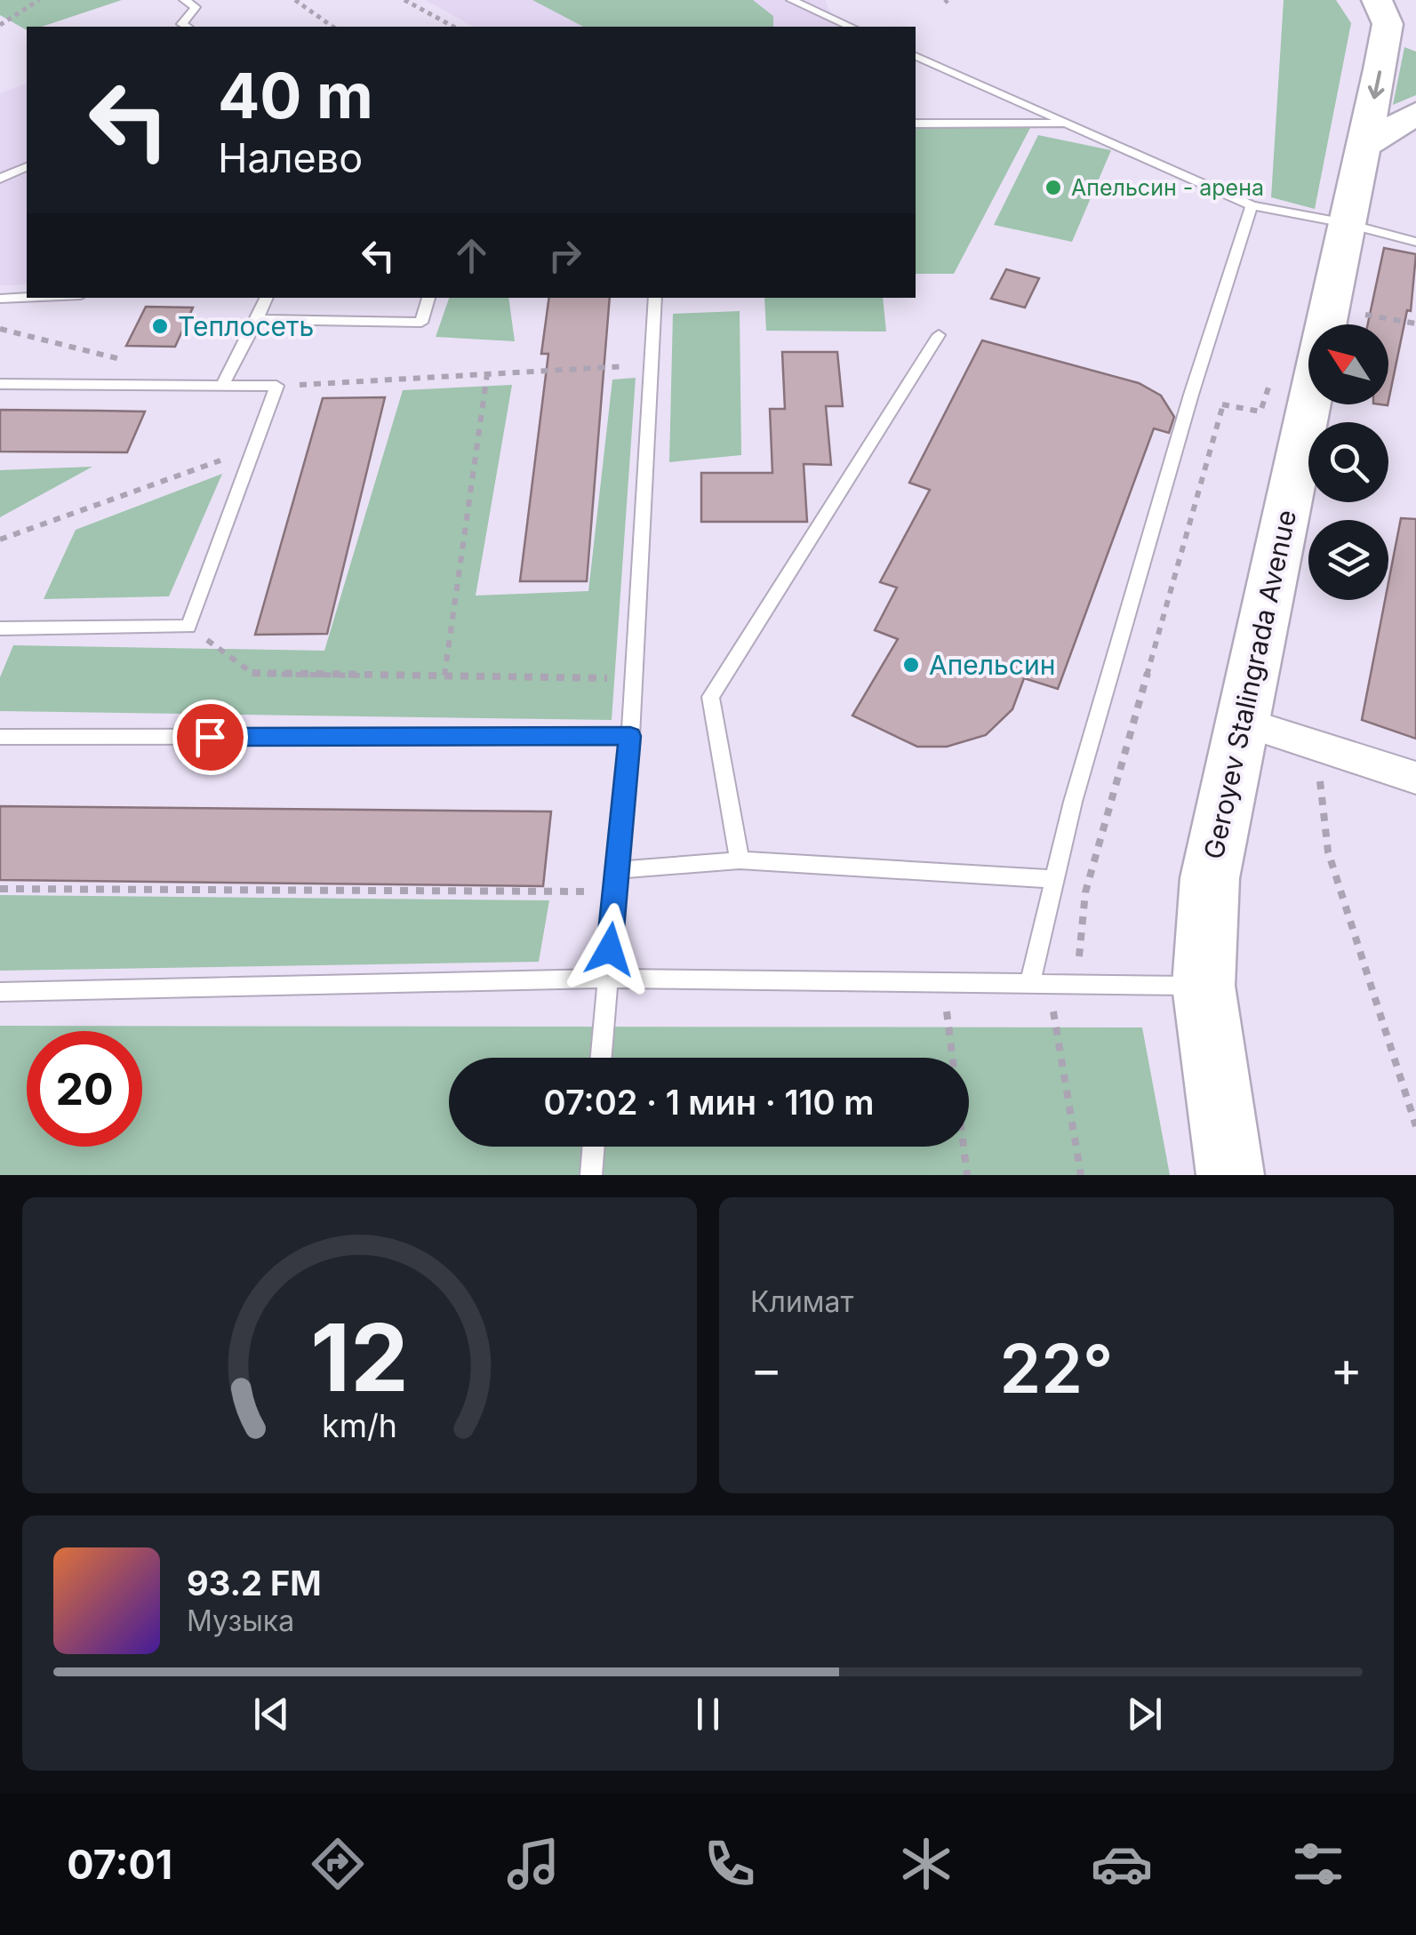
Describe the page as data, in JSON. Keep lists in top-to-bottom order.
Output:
{
  "streets": {
    "main road": ["Geroyev Stalingrada Avenue"]
  },
  "places": ["Апельсин - арена", "Теплосеть", "Апельсин"],
  "north": "top left",
  "page": {
    "turn": ["40 m", "Налево"],
    "limit": "20",
    "trip": "07:02 · 1 мин · 110 m",
    "tile": "Климат",
    "heat": ["−", "22°", "+"],
    "song": ["93.2 FM", "Музыка"],
    "tabs": "07:01",
    "gauge": ["12", "km/h"]
  }
}
